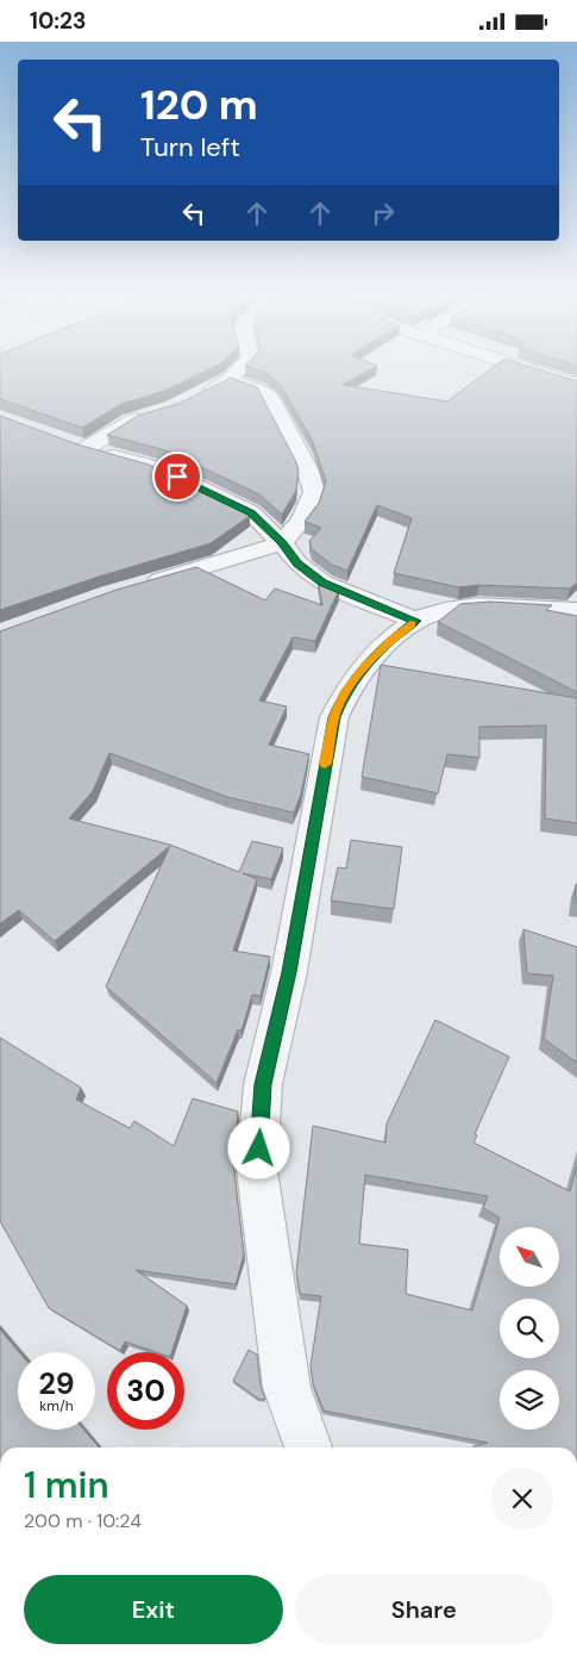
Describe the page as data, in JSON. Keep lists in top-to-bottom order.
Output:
{
  "north": "top left",
  "page": {
    "status": "10:23",
    "turn": ["120 m", "Turn left"],
    "speed": "29 km/h",
    "limit": "30",
    "heading": ["1 min", "200 m · 10:24"],
    "buttons": ["Exit", "Share"]
  }
}
